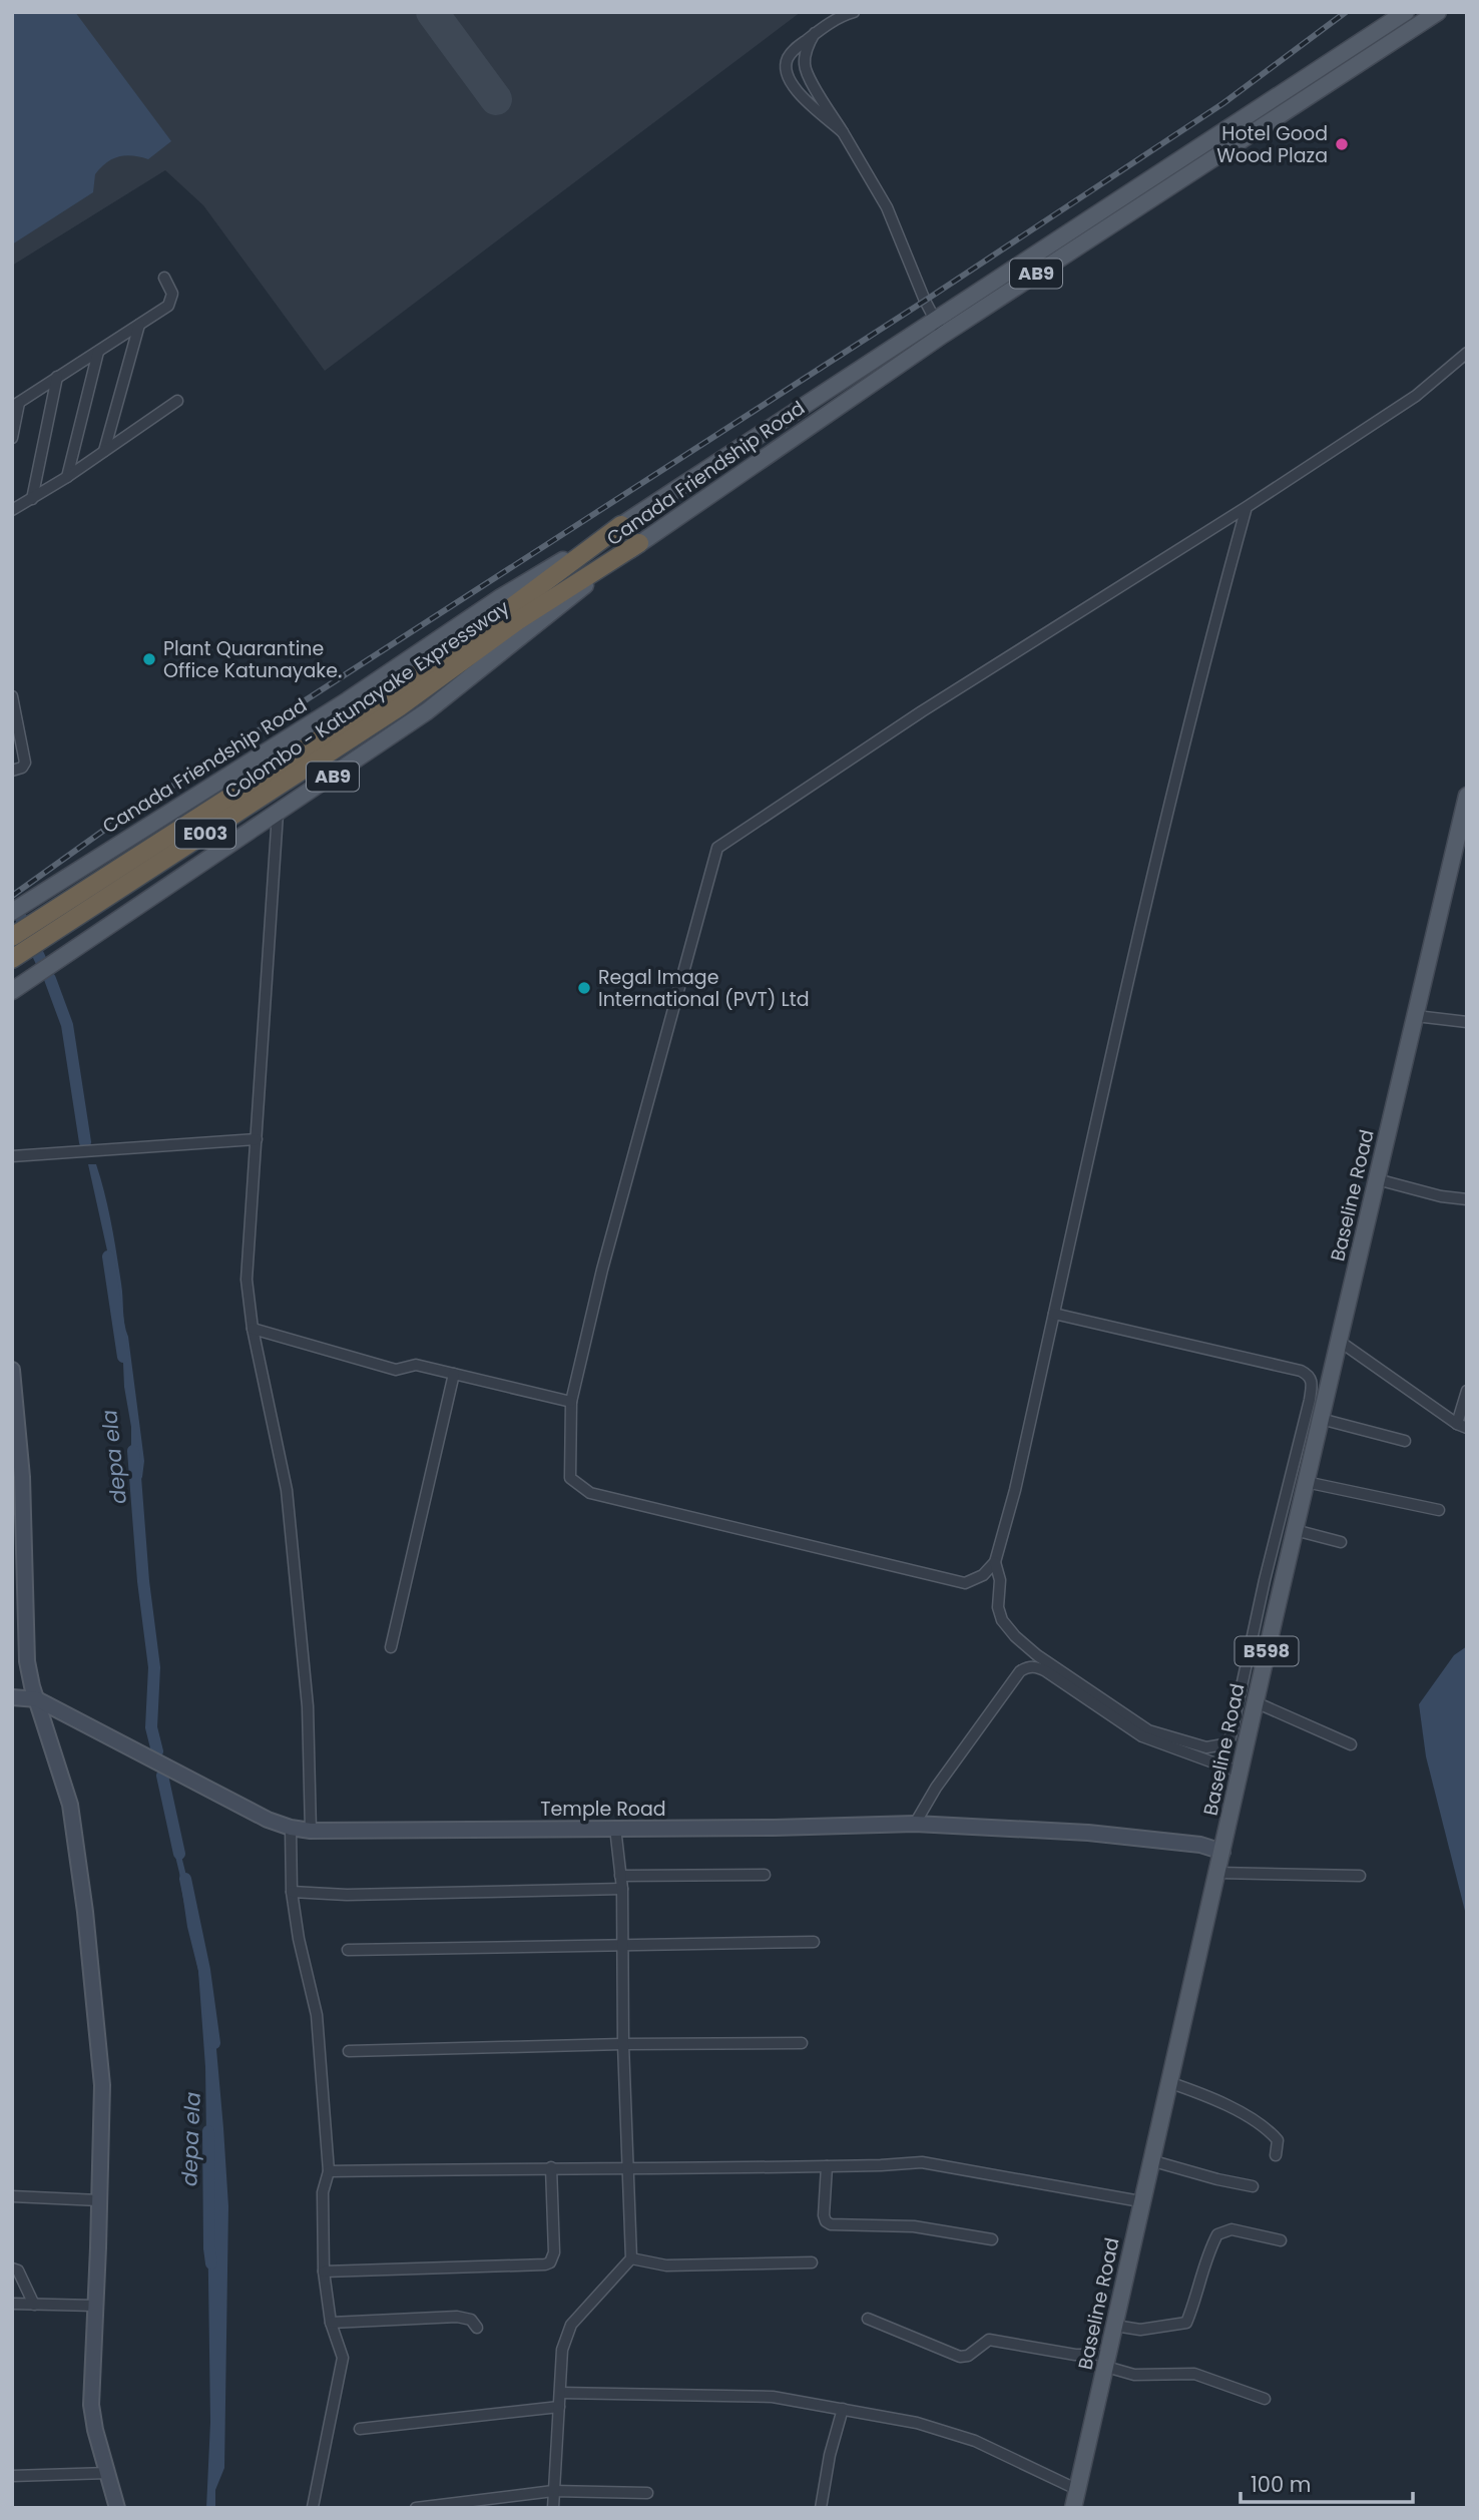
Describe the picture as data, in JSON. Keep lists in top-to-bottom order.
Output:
{
  "streets": {
    "highway": ["Colombo - Katunayake Expressway", "E003"],
    "main road": [
      "AB9",
      "Canada Friendship Road",
      "Baseline Road",
      "B598"
    ],
    "street": ["Temple Road"]
  },
  "crossings": [
    ["Canada Friendship Road", "Colombo - Katunayake Expressway"],
    ["Baseline Road", "Temple Road"]
  ],
  "water": ["depa ela"],
  "places": ["Hotel Good Wood Plaza", "Plant Quarantine Office Katunayake.", "Regal Image International (PVT) Ltd"],
  "scale_bar": "100 m"
}
